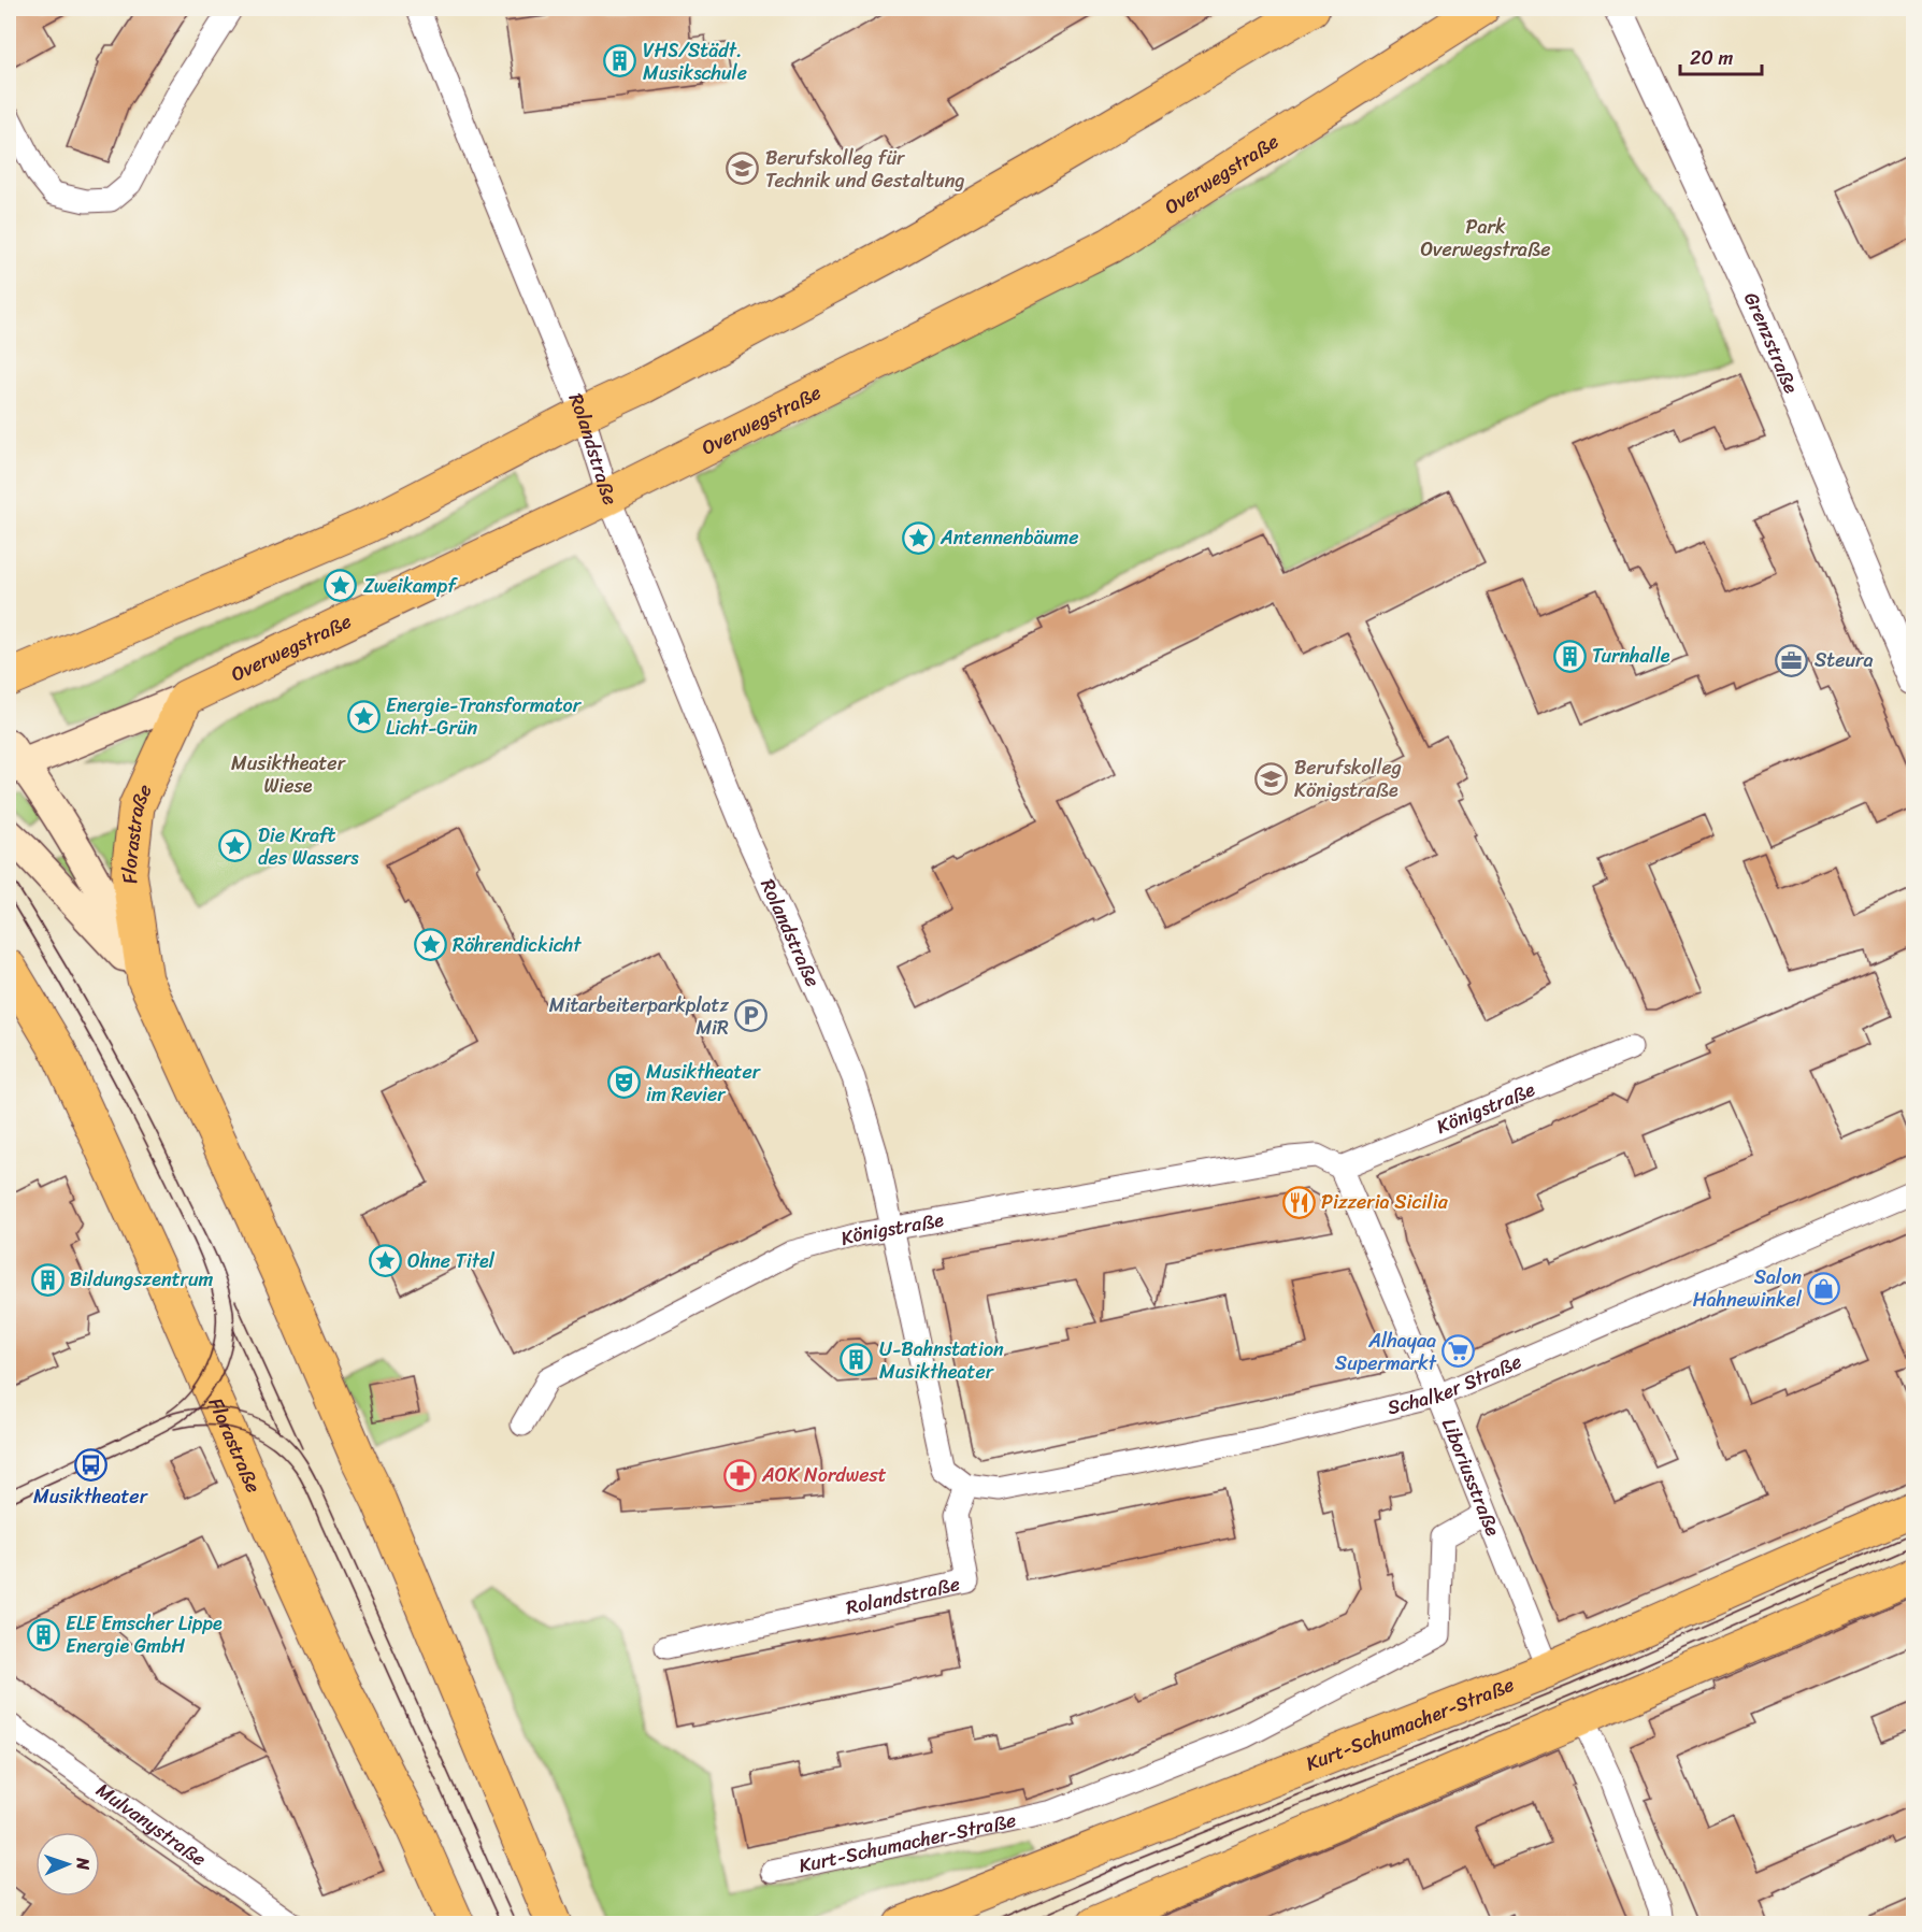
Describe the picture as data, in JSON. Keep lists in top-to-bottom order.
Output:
{
  "streets": {
    "main road": ["Overwegstraße", "Florastraße", "Kurt-Schumacher-Straße"],
    "street": [
      "Grenzstraße",
      "Rolandstraße",
      "Königstraße",
      "Schalker Straße",
      "Liboriusstraße",
      "Mulvanystraße"
    ]
  },
  "crossings": [
    ["Overwegstraße", "Rolandstraße"],
    ["Overwegstraße", "Florastraße"],
    ["Rolandstraße", "Königstraße"],
    ["Rolandstraße", "Schalker Straße"],
    ["Königstraße", "Liboriusstraße"],
    ["Schalker Straße", "Liboriusstraße"],
    ["Liboriusstraße", "Kurt-Schumacher-Straße"]
  ],
  "parks": ["Park Overwegstraße", "Musiktheater Wiese"],
  "places": {
    "building": [
      "VHS/Städt. Musikschule",
      "Turnhalle",
      "Bildungszentrum",
      "U-Bahnstation Musiktheater",
      "ELE Emscher Lippe Energie GmbH"
    ],
    "school or university": ["Berufskolleg für Technik und Gestaltung", "Berufskolleg Königstraße"],
    "place": [
      "Antennenbäume",
      "Zweikampf",
      "Energie-Transformator Licht-Grün",
      "Die Kraft des Wassers",
      "Röhrendickicht",
      "Ohne Titel"
    ],
    "office": ["Steura"],
    "parking": ["Mitarbeiterparkplatz MiR"],
    "theatre": ["Musiktheater im Revier"],
    "restaurant": ["Pizzeria Sicilia"],
    "shop": ["Salon Hahnewinkel"],
    "supermarket": ["Alhayaa Supermarkt"],
    "bus stop": ["Musiktheater"],
    "pharmacy": ["AOK Nordwest"]
  },
  "scale_bar": "20 m",
  "north": "right"
}
